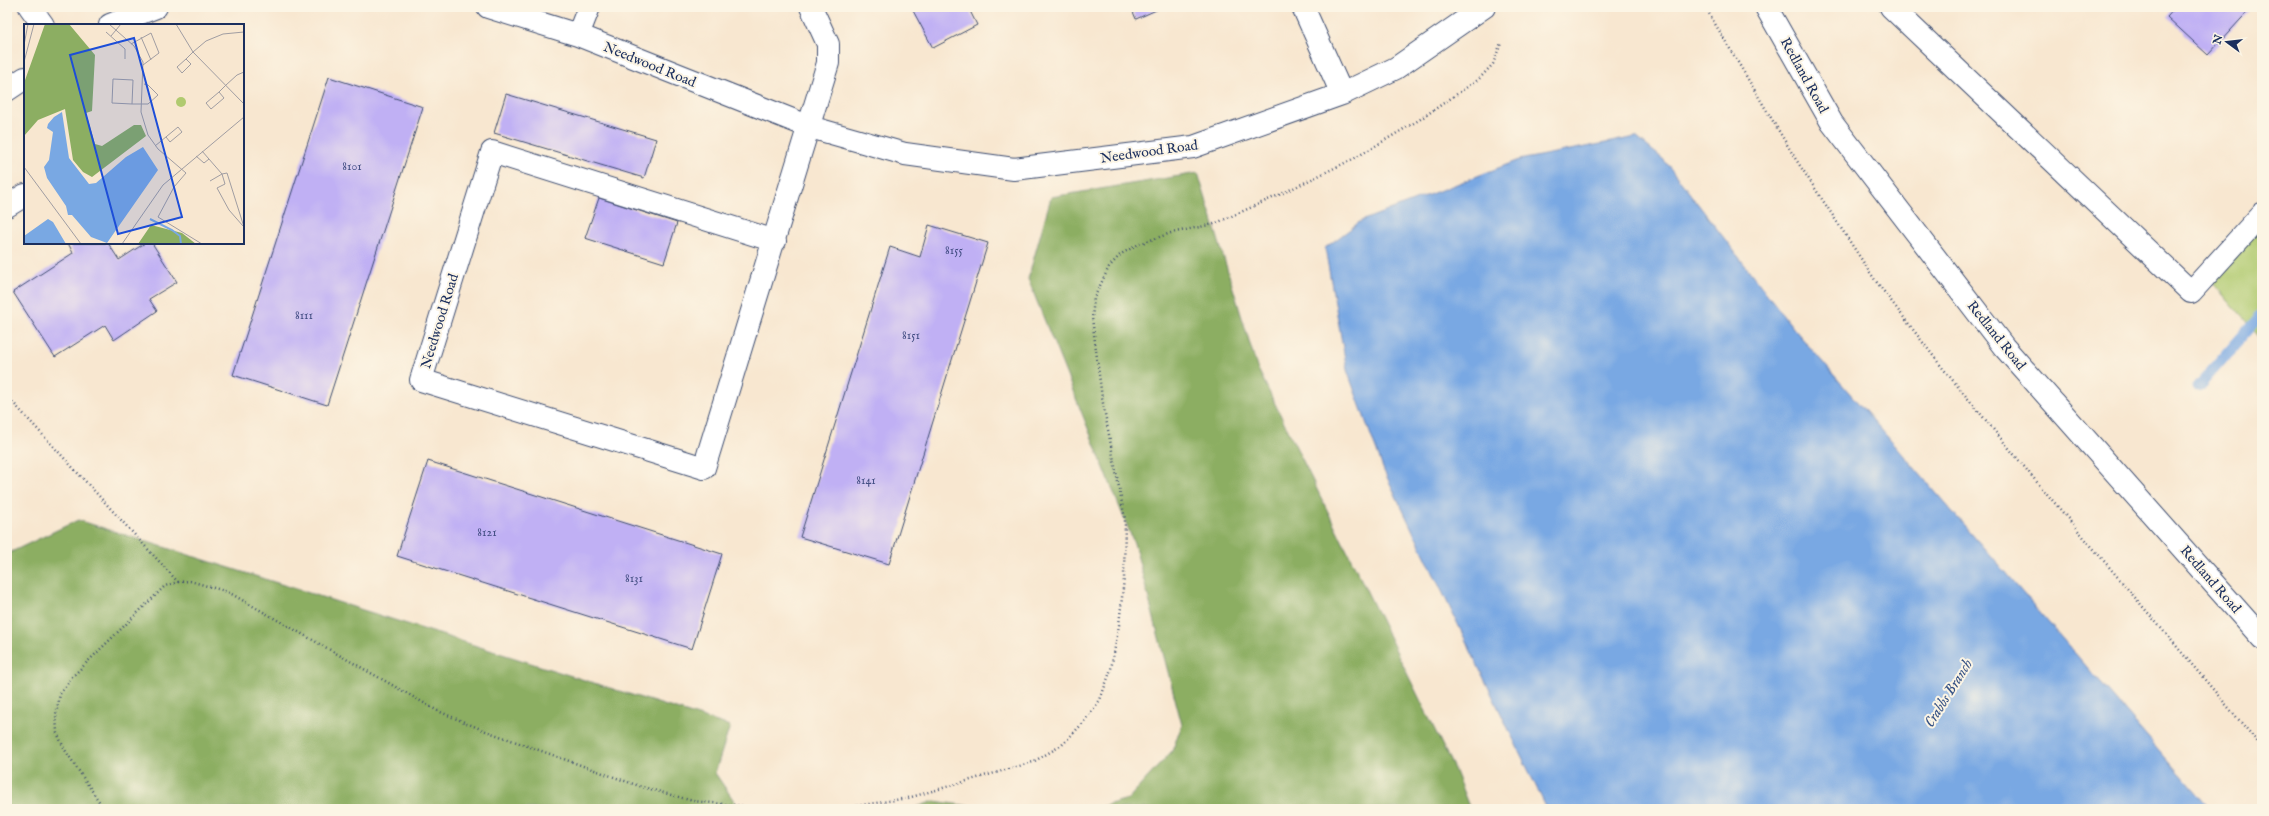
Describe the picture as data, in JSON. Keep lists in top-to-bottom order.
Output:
{
  "streets": {
    "street": ["Needwood Road", "Redland Road"]
  },
  "water": ["Crabbs Branch"],
  "house_numbers": [
    "8101",
    "8155",
    "8111",
    "8151",
    "8141",
    "8121",
    "8131"
  ],
  "north": "left"
}
